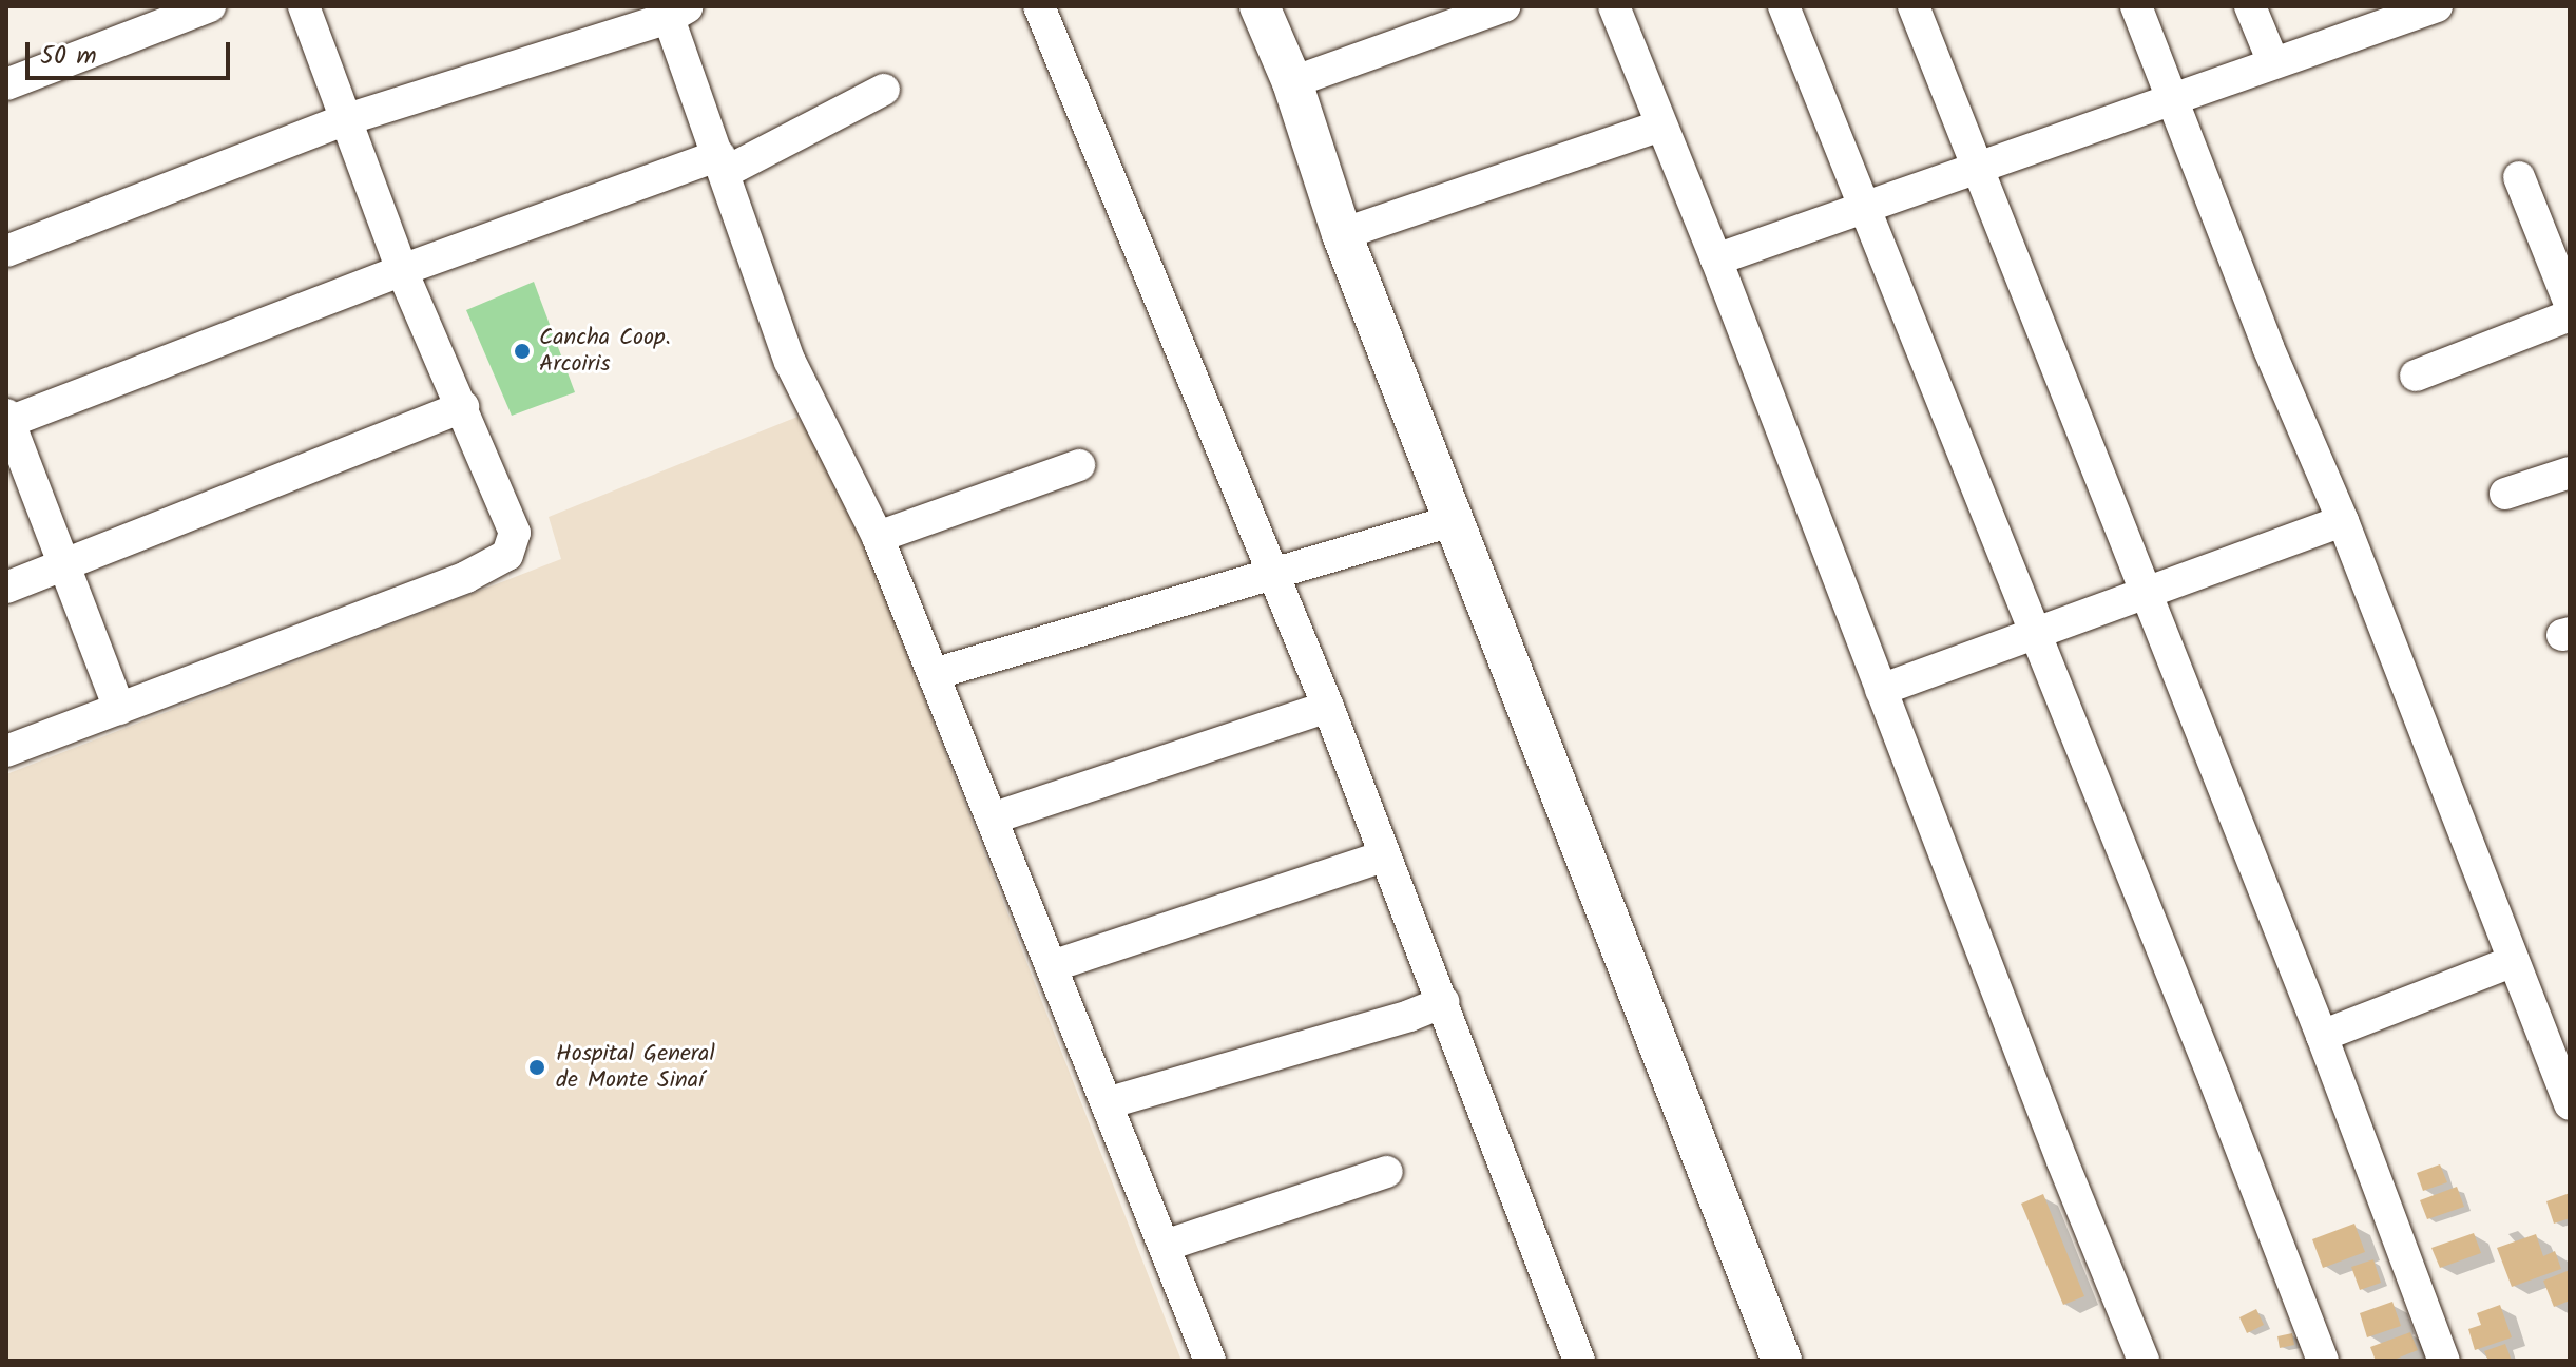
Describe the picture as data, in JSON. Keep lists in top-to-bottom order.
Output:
{
  "places": ["Cancha Coop. Arcoiris", "Hospital General de Monte Sinaí"],
  "scale_bar": "50 m"
}
